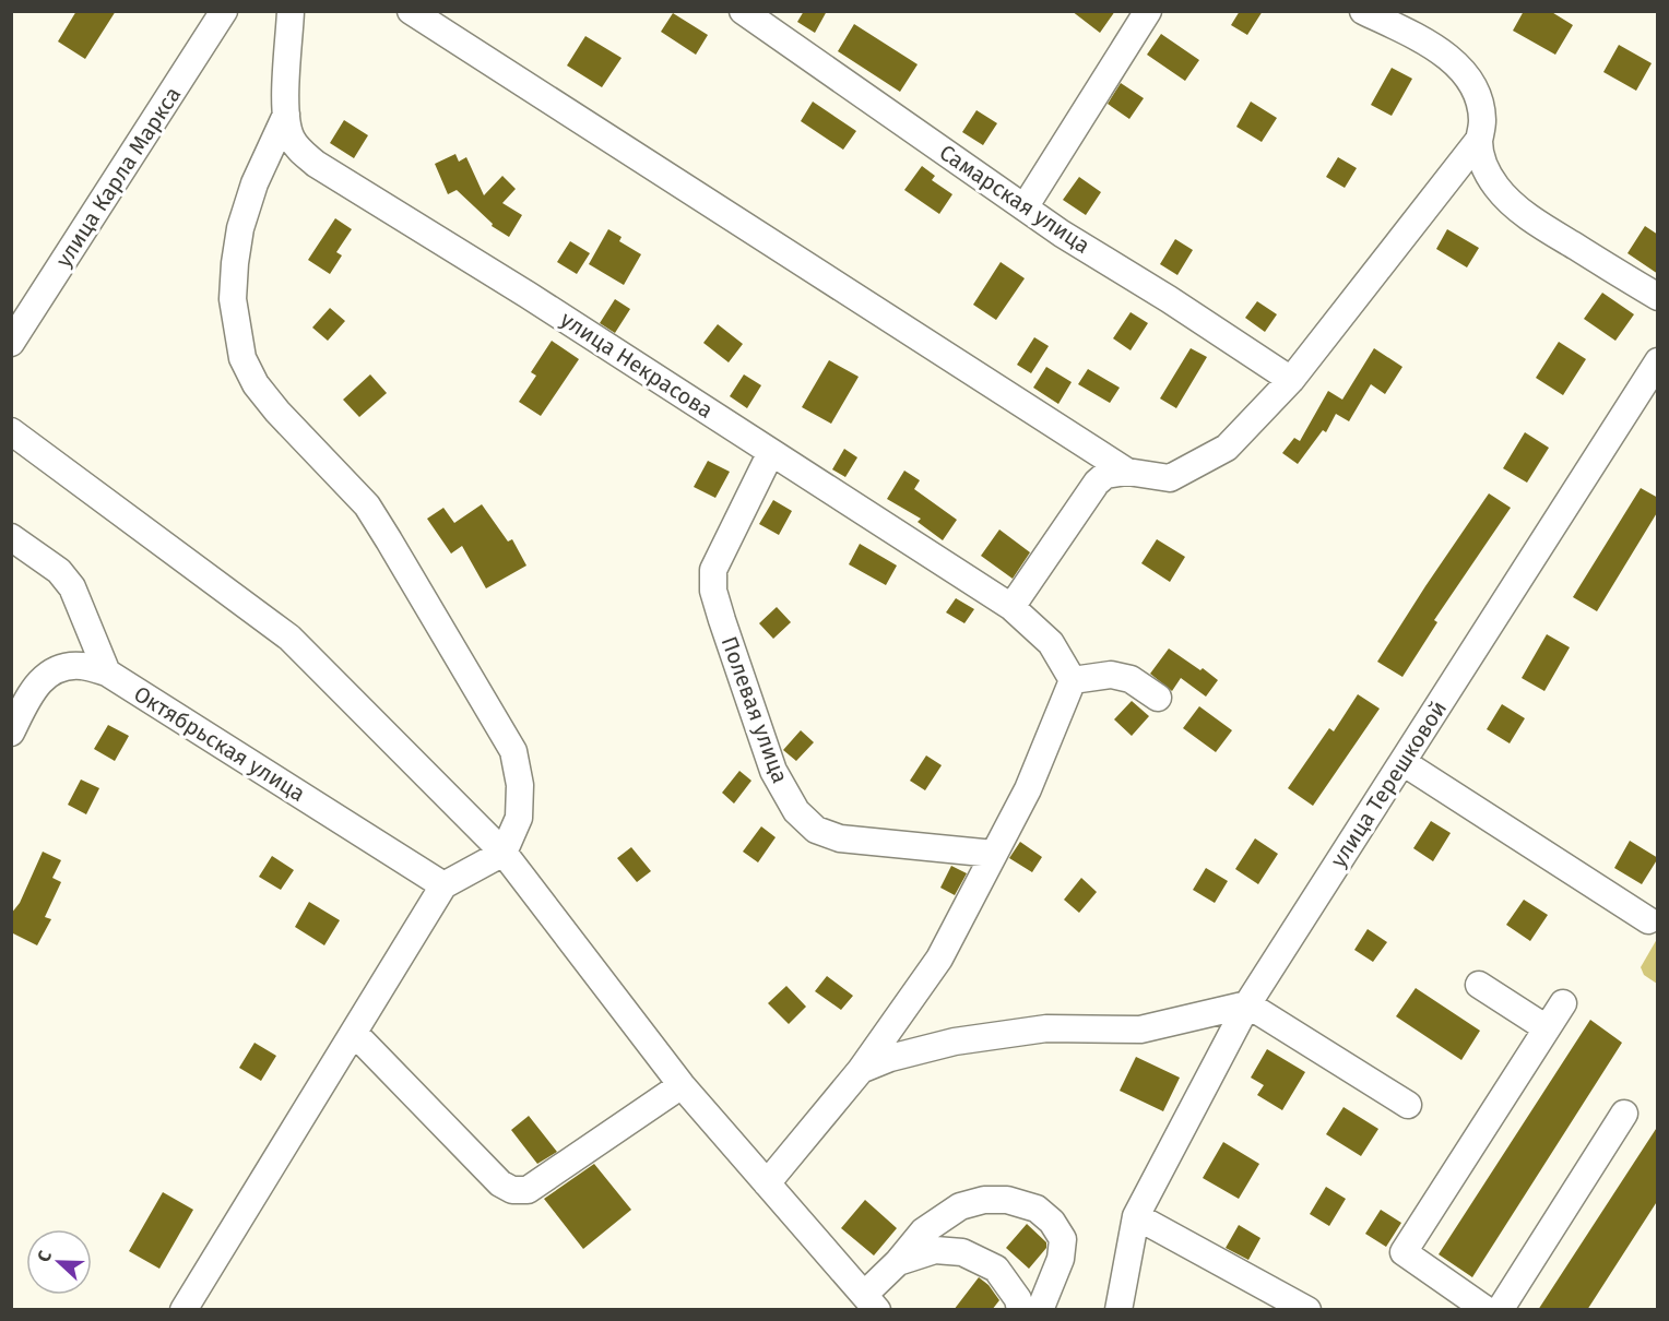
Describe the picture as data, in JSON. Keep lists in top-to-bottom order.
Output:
{
  "streets": {
    "street": [
      "улица Карла Маркса",
      "Самарская улица",
      "улица Некрасова",
      "Полевая улица",
      "Октябрьская улица",
      "улица Терешковой"
    ]
  },
  "crossings": [
    ["улица Некрасова", "Полевая улица"]
  ],
  "north": "left"
}
